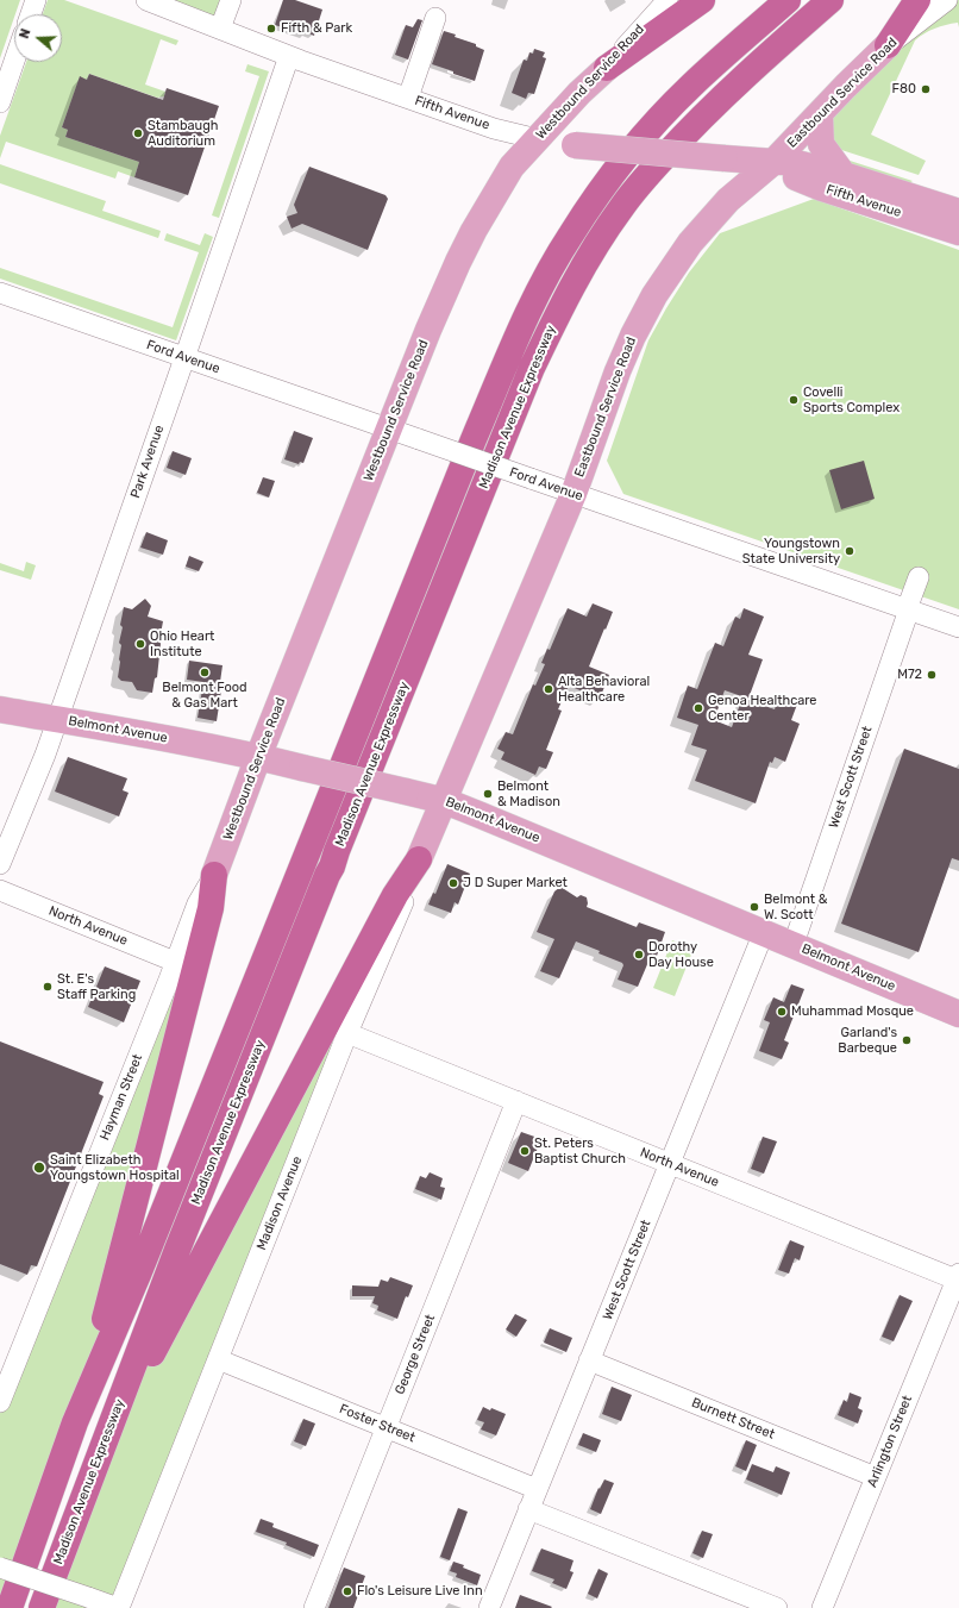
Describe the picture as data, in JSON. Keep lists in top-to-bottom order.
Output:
{
  "streets": {
    "highway": ["Madison Avenue Expressway"],
    "main road": [
      "Westbound Service Road",
      "Eastbound Service Road",
      "Fifth Avenue",
      "Belmont Avenue",
      "Madison Avenue"
    ],
    "street": [
      "Ford Avenue",
      "Park Avenue",
      "West Scott Street",
      "North Avenue",
      "Hayman Street",
      "George Street",
      "Burnett Street",
      "Foster Street",
      "Arlington Street"
    ]
  },
  "crossings": [
    ["Westbound Service Road", "Fifth Avenue"],
    ["Westbound Service Road", "Ford Avenue"],
    ["Westbound Service Road", "Belmont Avenue"],
    ["Eastbound Service Road", "Fifth Avenue"],
    ["Eastbound Service Road", "Ford Avenue"],
    ["Eastbound Service Road", "Belmont Avenue"],
    ["Eastbound Service Road", "Madison Avenue"],
    ["Fifth Avenue", "Park Avenue"],
    ["Ford Avenue", "Park Avenue"],
    ["Ford Avenue", "West Scott Street"],
    ["Park Avenue", "Belmont Avenue"],
    ["Belmont Avenue", "West Scott Street"],
    ["Belmont Avenue", "Madison Avenue"],
    ["West Scott Street", "North Avenue"],
    ["West Scott Street", "Burnett Street"],
    ["West Scott Street", "Foster Street"],
    ["North Avenue", "Hayman Street"],
    ["North Avenue", "Madison Avenue"],
    ["North Avenue", "George Street"],
    ["North Avenue", "Arlington Street"],
    ["Madison Avenue", "Foster Street"],
    ["George Street", "Foster Street"],
    ["Burnett Street", "Arlington Street"]
  ],
  "places": [
    "Fifth & Park",
    "F80",
    "Stambaugh Auditorium",
    "Covelli Sports Complex",
    "Youngstown State University",
    "Ohio Heart Institute",
    "Belmont Food & Gas Mart",
    "M72",
    "Alta Behavioral Healthcare",
    "Genoa Healthcare Center",
    "Belmont & Madison",
    "J D Super Market",
    "Belmont & W. Scott",
    "Dorothy Day House",
    "St. E's Staff Parking",
    "Muhammad Mosque",
    "Garland's Barbeque",
    "St. Peters Baptist Church",
    "Saint Elizabeth Youngstown Hospital",
    "Flo's Leisure Live Inn"
  ],
  "north": "left"
}
